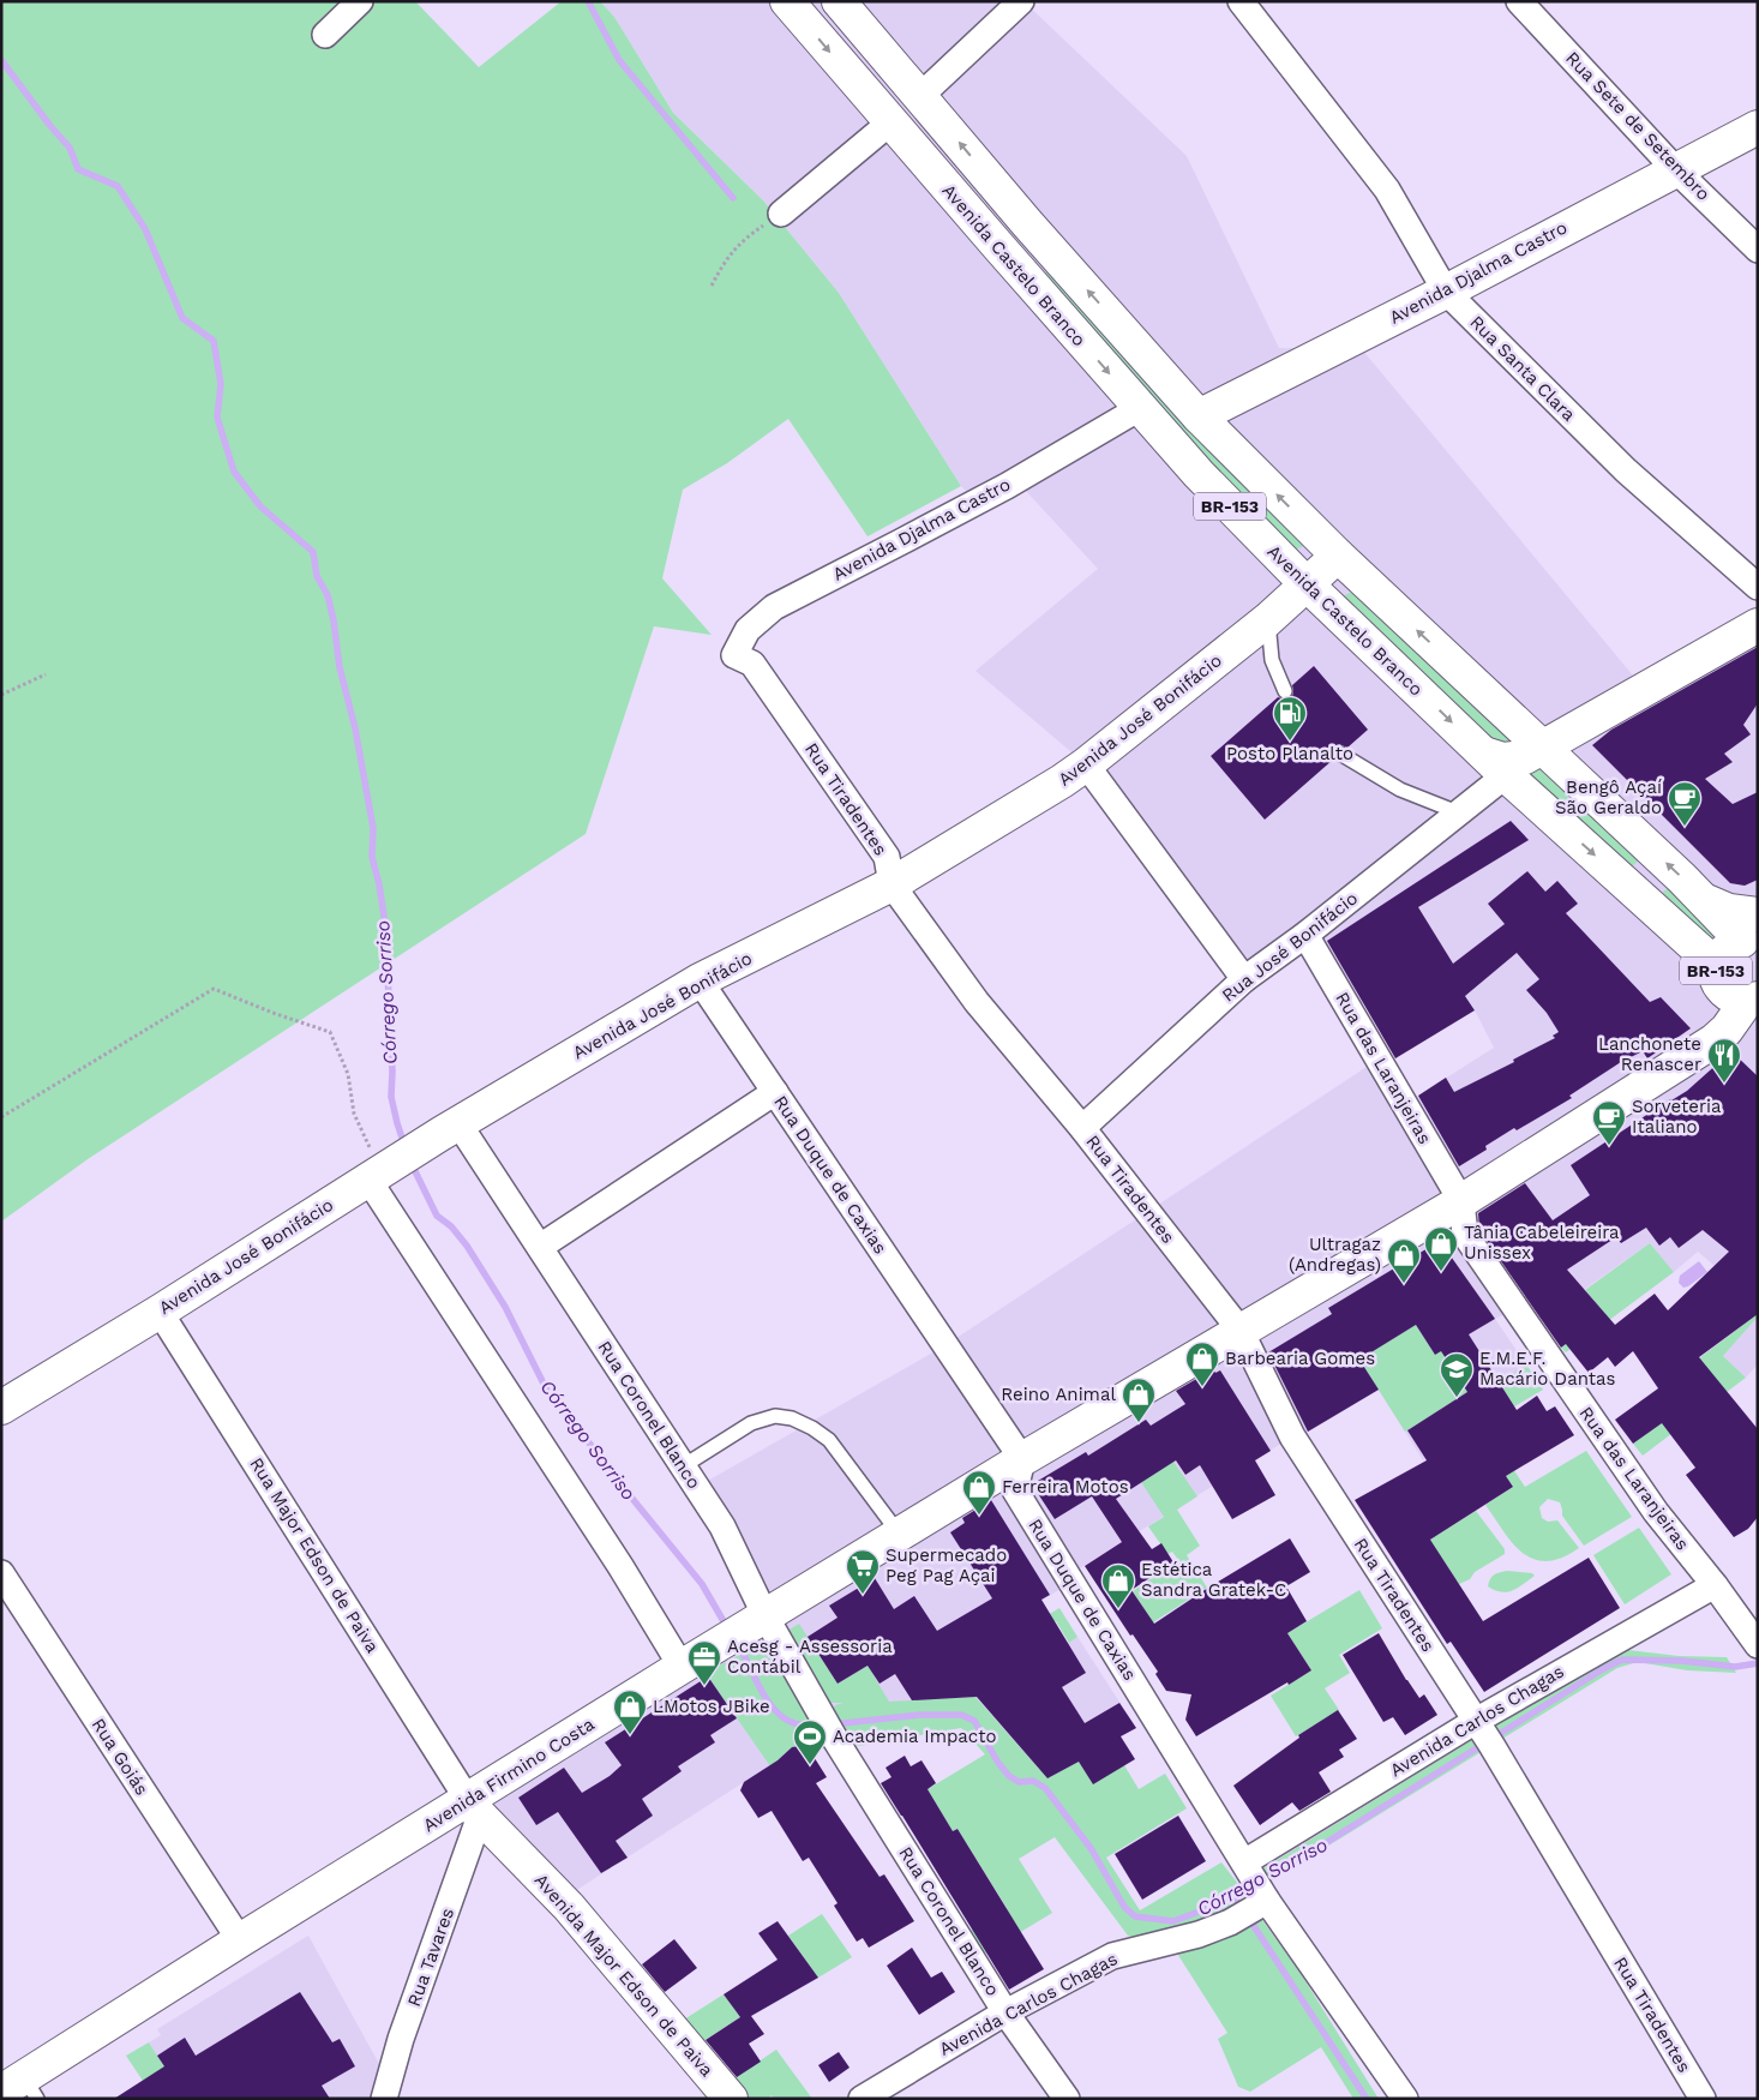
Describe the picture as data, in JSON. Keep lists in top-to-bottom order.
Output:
{
  "streets": {
    "street": [
      "Rua Sete de Setembro",
      "Avenida Castelo Branco",
      "Avenida Djalma Castro",
      "Rua Santa Clara",
      "BR-153",
      "Avenida José Bonifácio",
      "Rua Tiradentes",
      "Rua José Bonifácio",
      "Rua das Laranjeiras",
      "Rua Duque de Caxias",
      "Rua Coronel Blanco",
      "Rua Major Edson de Paiva",
      "Avenida Carlos Chagas",
      "Rua Goiás",
      "Avenida Firmino Costa",
      "Rua Tavares",
      "Avenida Major Edson de Paiva"
    ]
  },
  "crossings": [
    ["Rua Sete de Setembro", "Avenida Djalma Castro"],
    ["Avenida Castelo Branco", "Avenida Djalma Castro"],
    ["Avenida Castelo Branco", "BR-153"],
    ["Avenida Castelo Branco", "Avenida José Bonifácio"],
    ["Avenida Castelo Branco", "Rua José Bonifácio"],
    ["Avenida Castelo Branco", "Avenida Firmino Costa"],
    ["Avenida Djalma Castro", "Rua Santa Clara"],
    ["Avenida Djalma Castro", "BR-153"],
    ["Avenida Djalma Castro", "Rua Tiradentes"],
    ["BR-153", "Avenida José Bonifácio"],
    ["Avenida José Bonifácio", "Rua Tiradentes"],
    ["Avenida José Bonifácio", "Rua Duque de Caxias"],
    ["Avenida José Bonifácio", "Rua Coronel Blanco"],
    ["Avenida José Bonifácio", "Rua Major Edson de Paiva"],
    ["Rua Tiradentes", "Rua José Bonifácio"],
    ["Rua Tiradentes", "Avenida Carlos Chagas"],
    ["Rua Tiradentes", "Avenida Firmino Costa"],
    ["Rua José Bonifácio", "Rua das Laranjeiras"],
    ["Rua das Laranjeiras", "Avenida Carlos Chagas"],
    ["Rua das Laranjeiras", "Avenida Firmino Costa"],
    ["Rua Duque de Caxias", "Avenida Carlos Chagas"],
    ["Rua Duque de Caxias", "Avenida Firmino Costa"],
    ["Rua Coronel Blanco", "Avenida Carlos Chagas"],
    ["Rua Coronel Blanco", "Avenida Firmino Costa"],
    ["Rua Major Edson de Paiva", "Avenida Firmino Costa"],
    ["Rua Major Edson de Paiva", "Rua Tavares"],
    ["Rua Major Edson de Paiva", "Avenida Major Edson de Paiva"],
    ["Rua Goiás", "Avenida Firmino Costa"],
    ["Avenida Firmino Costa", "Rua Tavares"],
    ["Avenida Firmino Costa", "Avenida Major Edson de Paiva"],
    ["Rua Tavares", "Avenida Major Edson de Paiva"]
  ],
  "water": ["Córrego Sorriso"],
  "places": {
    "fuel station": ["Posto Planalto"],
    "cafe": ["Bengô Açaí São Geraldo", "Sorveteria Italiano"],
    "restaurant": ["Lanchonete Renascer"],
    "shop": [
      "Tânia Cabeleireira Unissex",
      "Ultragaz (Andregas)",
      "Barbearia Gomes",
      "Reino Animal",
      "Ferreira Motos",
      "Estética Sandra Gratek-C",
      "LMotos JBike"
    ],
    "school or university": ["E.M.E.F. Macário Dantas"],
    "supermarket": ["Supermecado Peg Pag Açai"],
    "office": ["Acesg - Assessoria Contábil"],
    "sports": ["Academia Impacto"]
  }
}
